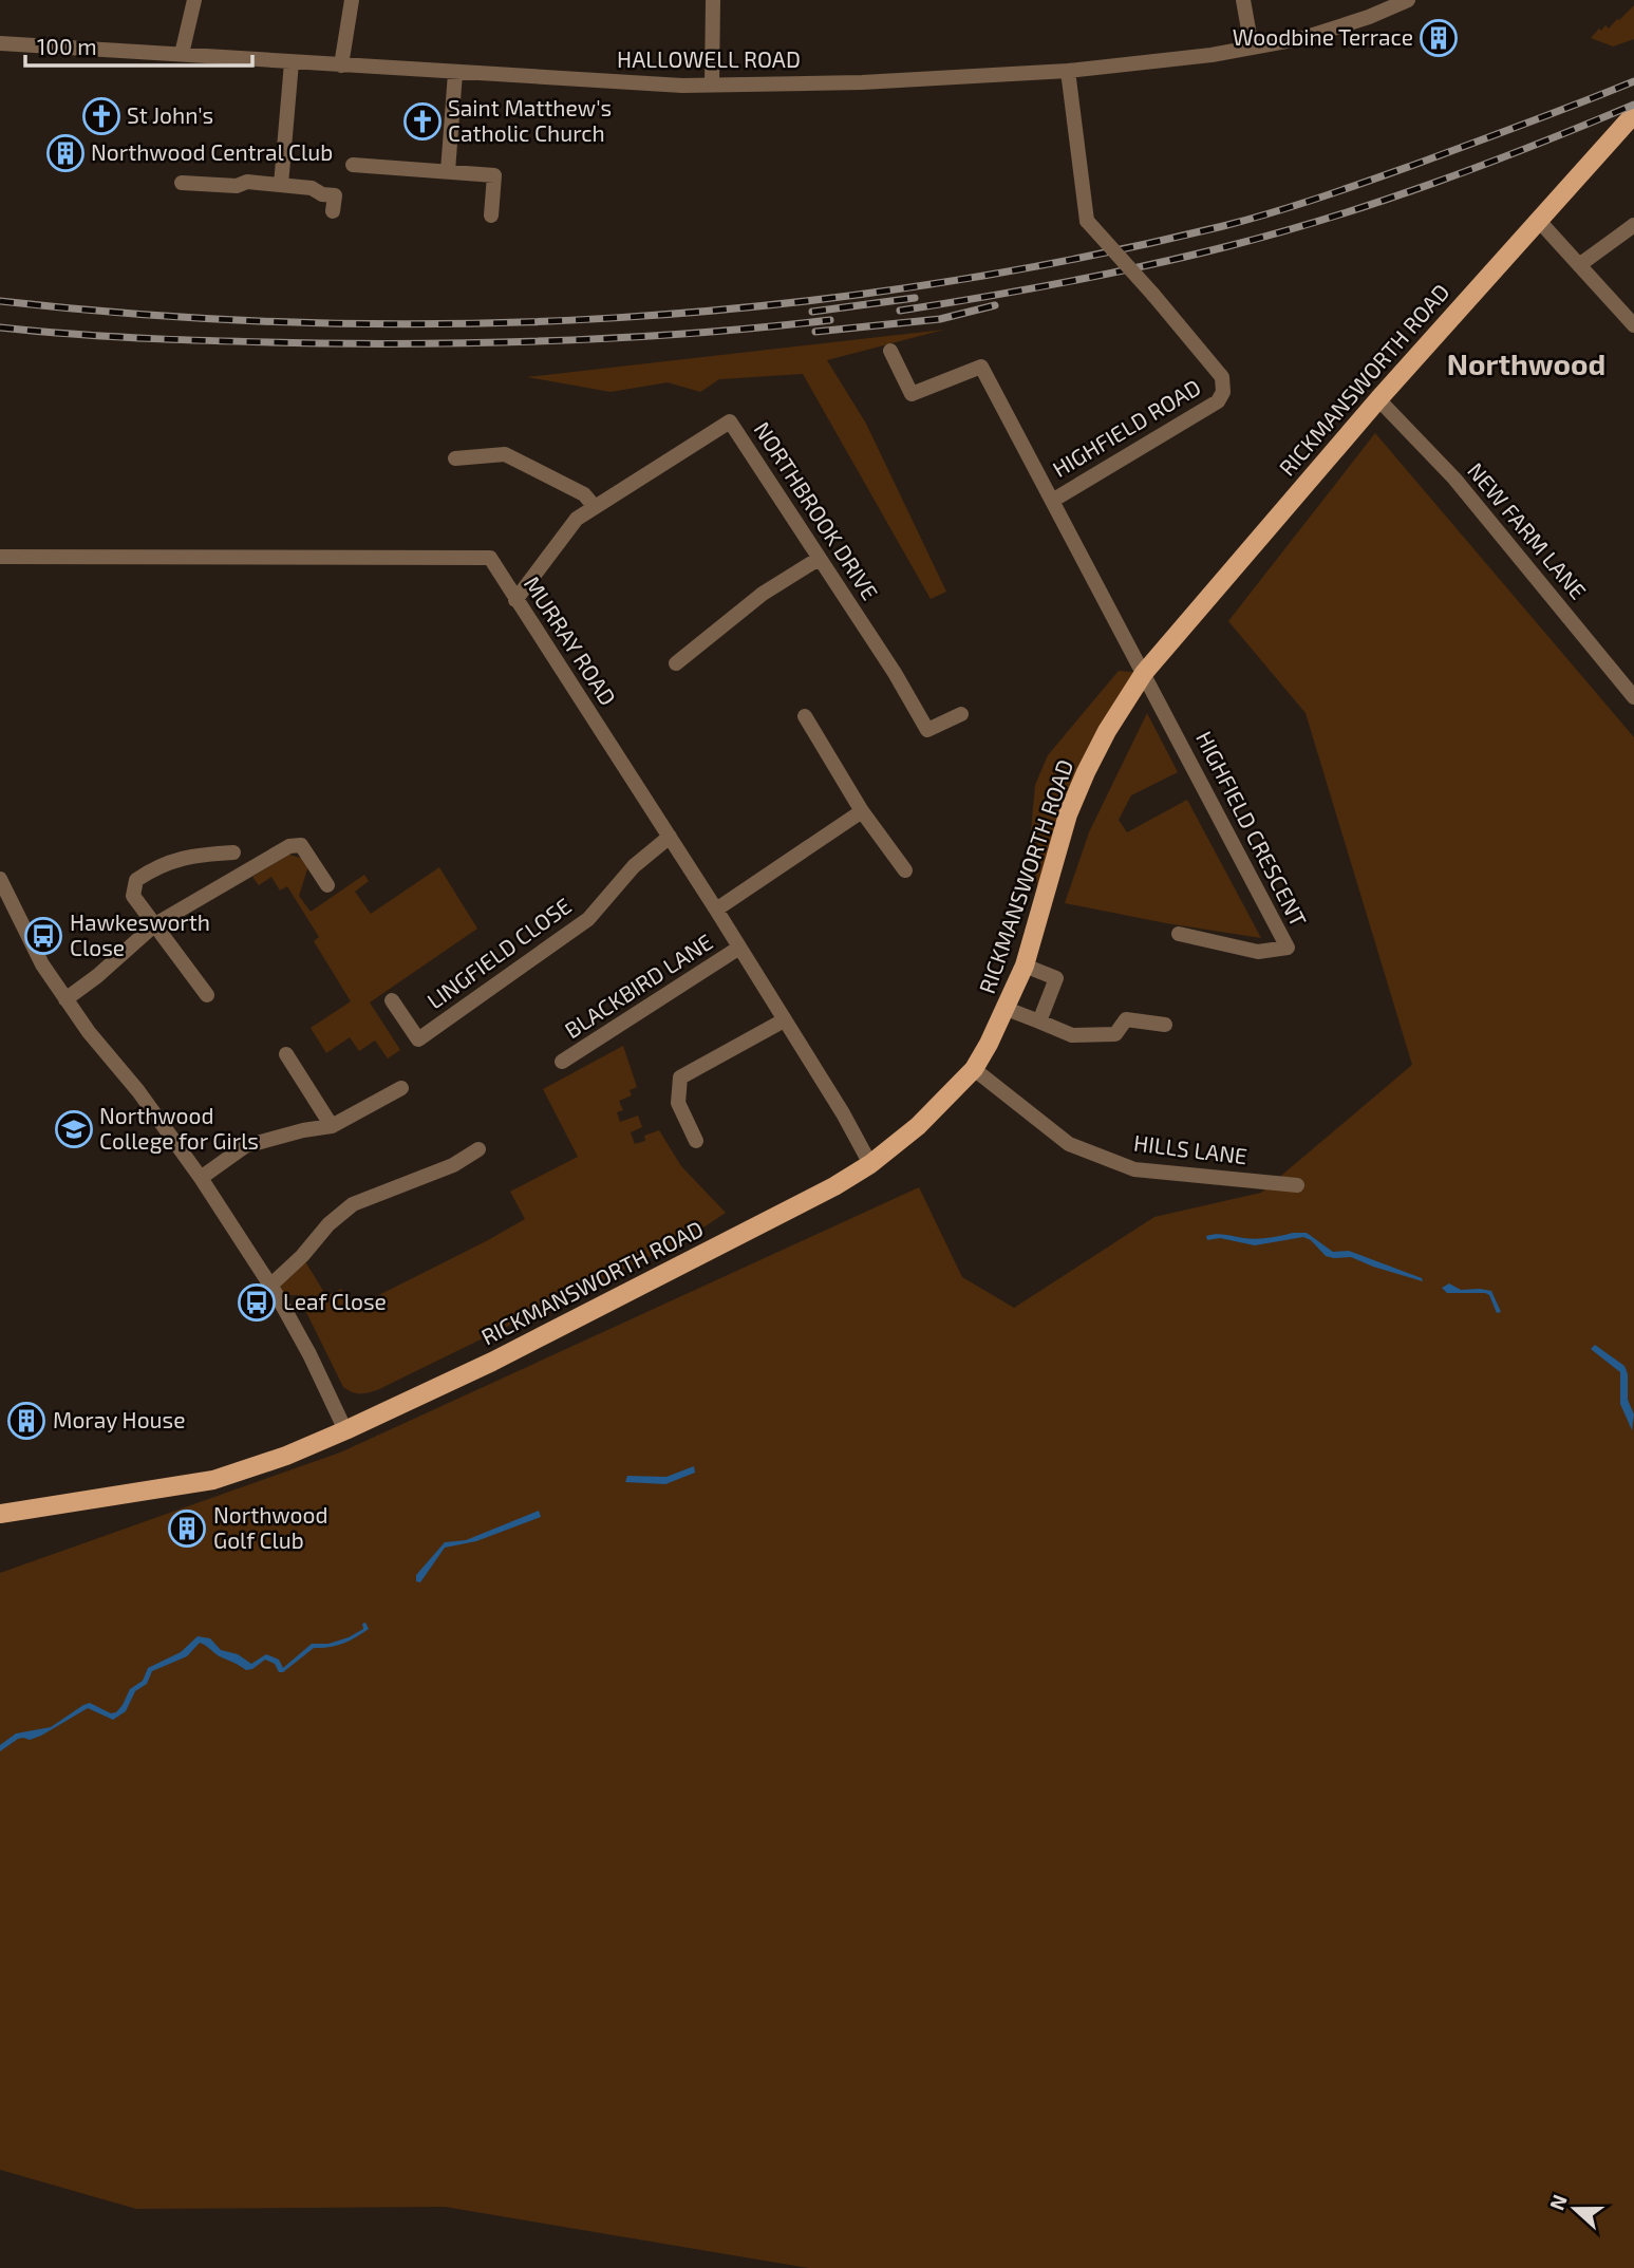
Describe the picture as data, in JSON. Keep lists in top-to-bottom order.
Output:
{
  "streets": {
    "main road": ["RICKMANSWORTH ROAD"],
    "street": [
      "HALLOWELL ROAD",
      "HIGHFIELD ROAD",
      "NORTHBROOK DRIVE",
      "NEW FARM LANE",
      "MURRAY ROAD",
      "HIGHFIELD CRESCENT",
      "LINGFIELD CLOSE",
      "BLACKBIRD LANE",
      "HILLS LANE"
    ]
  },
  "crossings": [
    ["HALLOWELL ROAD", "HIGHFIELD ROAD"],
    ["RICKMANSWORTH ROAD", "HIGHFIELD ROAD"],
    ["RICKMANSWORTH ROAD", "NEW FARM LANE"],
    ["RICKMANSWORTH ROAD", "MURRAY ROAD"],
    ["RICKMANSWORTH ROAD", "HIGHFIELD CRESCENT"],
    ["RICKMANSWORTH ROAD", "HILLS LANE"],
    ["HIGHFIELD ROAD", "HIGHFIELD CRESCENT"],
    ["MURRAY ROAD", "LINGFIELD CLOSE"],
    ["MURRAY ROAD", "BLACKBIRD LANE"]
  ],
  "districts": ["Northwood"],
  "places": {
    "building": [
      "Woodbine Terrace",
      "Northwood Central Club",
      "Moray House",
      "Northwood Golf Club"
    ],
    "church": ["St John's", "Saint Matthew's Catholic Church"],
    "bus stop": ["Hawkesworth Close", "Leaf Close"],
    "school or university": ["Northwood College for Girls"]
  },
  "scale_bar": "100 m",
  "north": "left"
}
